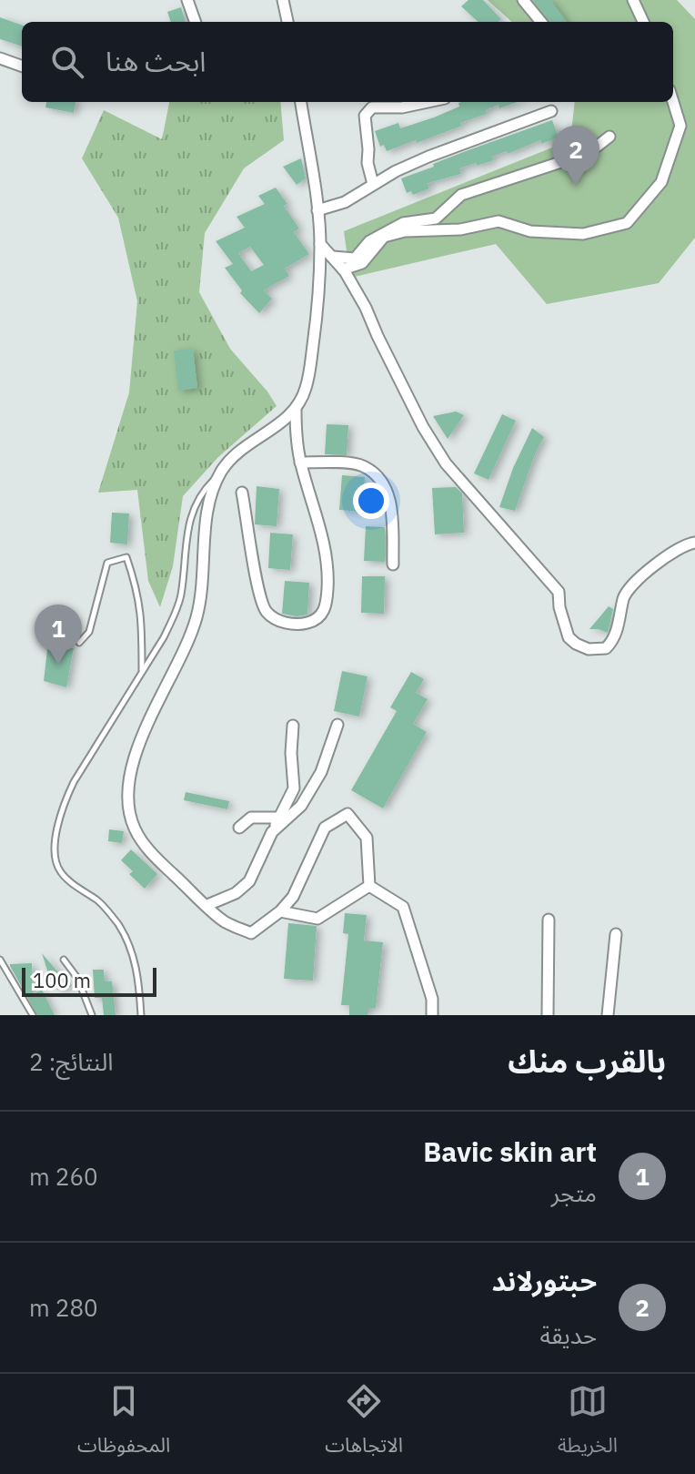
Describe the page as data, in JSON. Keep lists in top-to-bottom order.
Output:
{
  "scale_bar": "100 m",
  "page": {
    "search": "ابحث هنا",
    "pins": ["2", "1"],
    "scale": "100 m",
    "heading": ["بالقرب منك", "النتائج: 2"],
    "list": [
      {
        "mark": "1",
        "name": "Bavic skin art",
        "note": "متجر",
        "value": "260 m"
      },
      {
        "mark": "2",
        "name": "حبتورلاند",
        "note": "حديقة",
        "value": "280 m"
      }
    ],
    "nav": ["الخريطة", "الاتجاهات", "المحفوظات"]
  }
}
